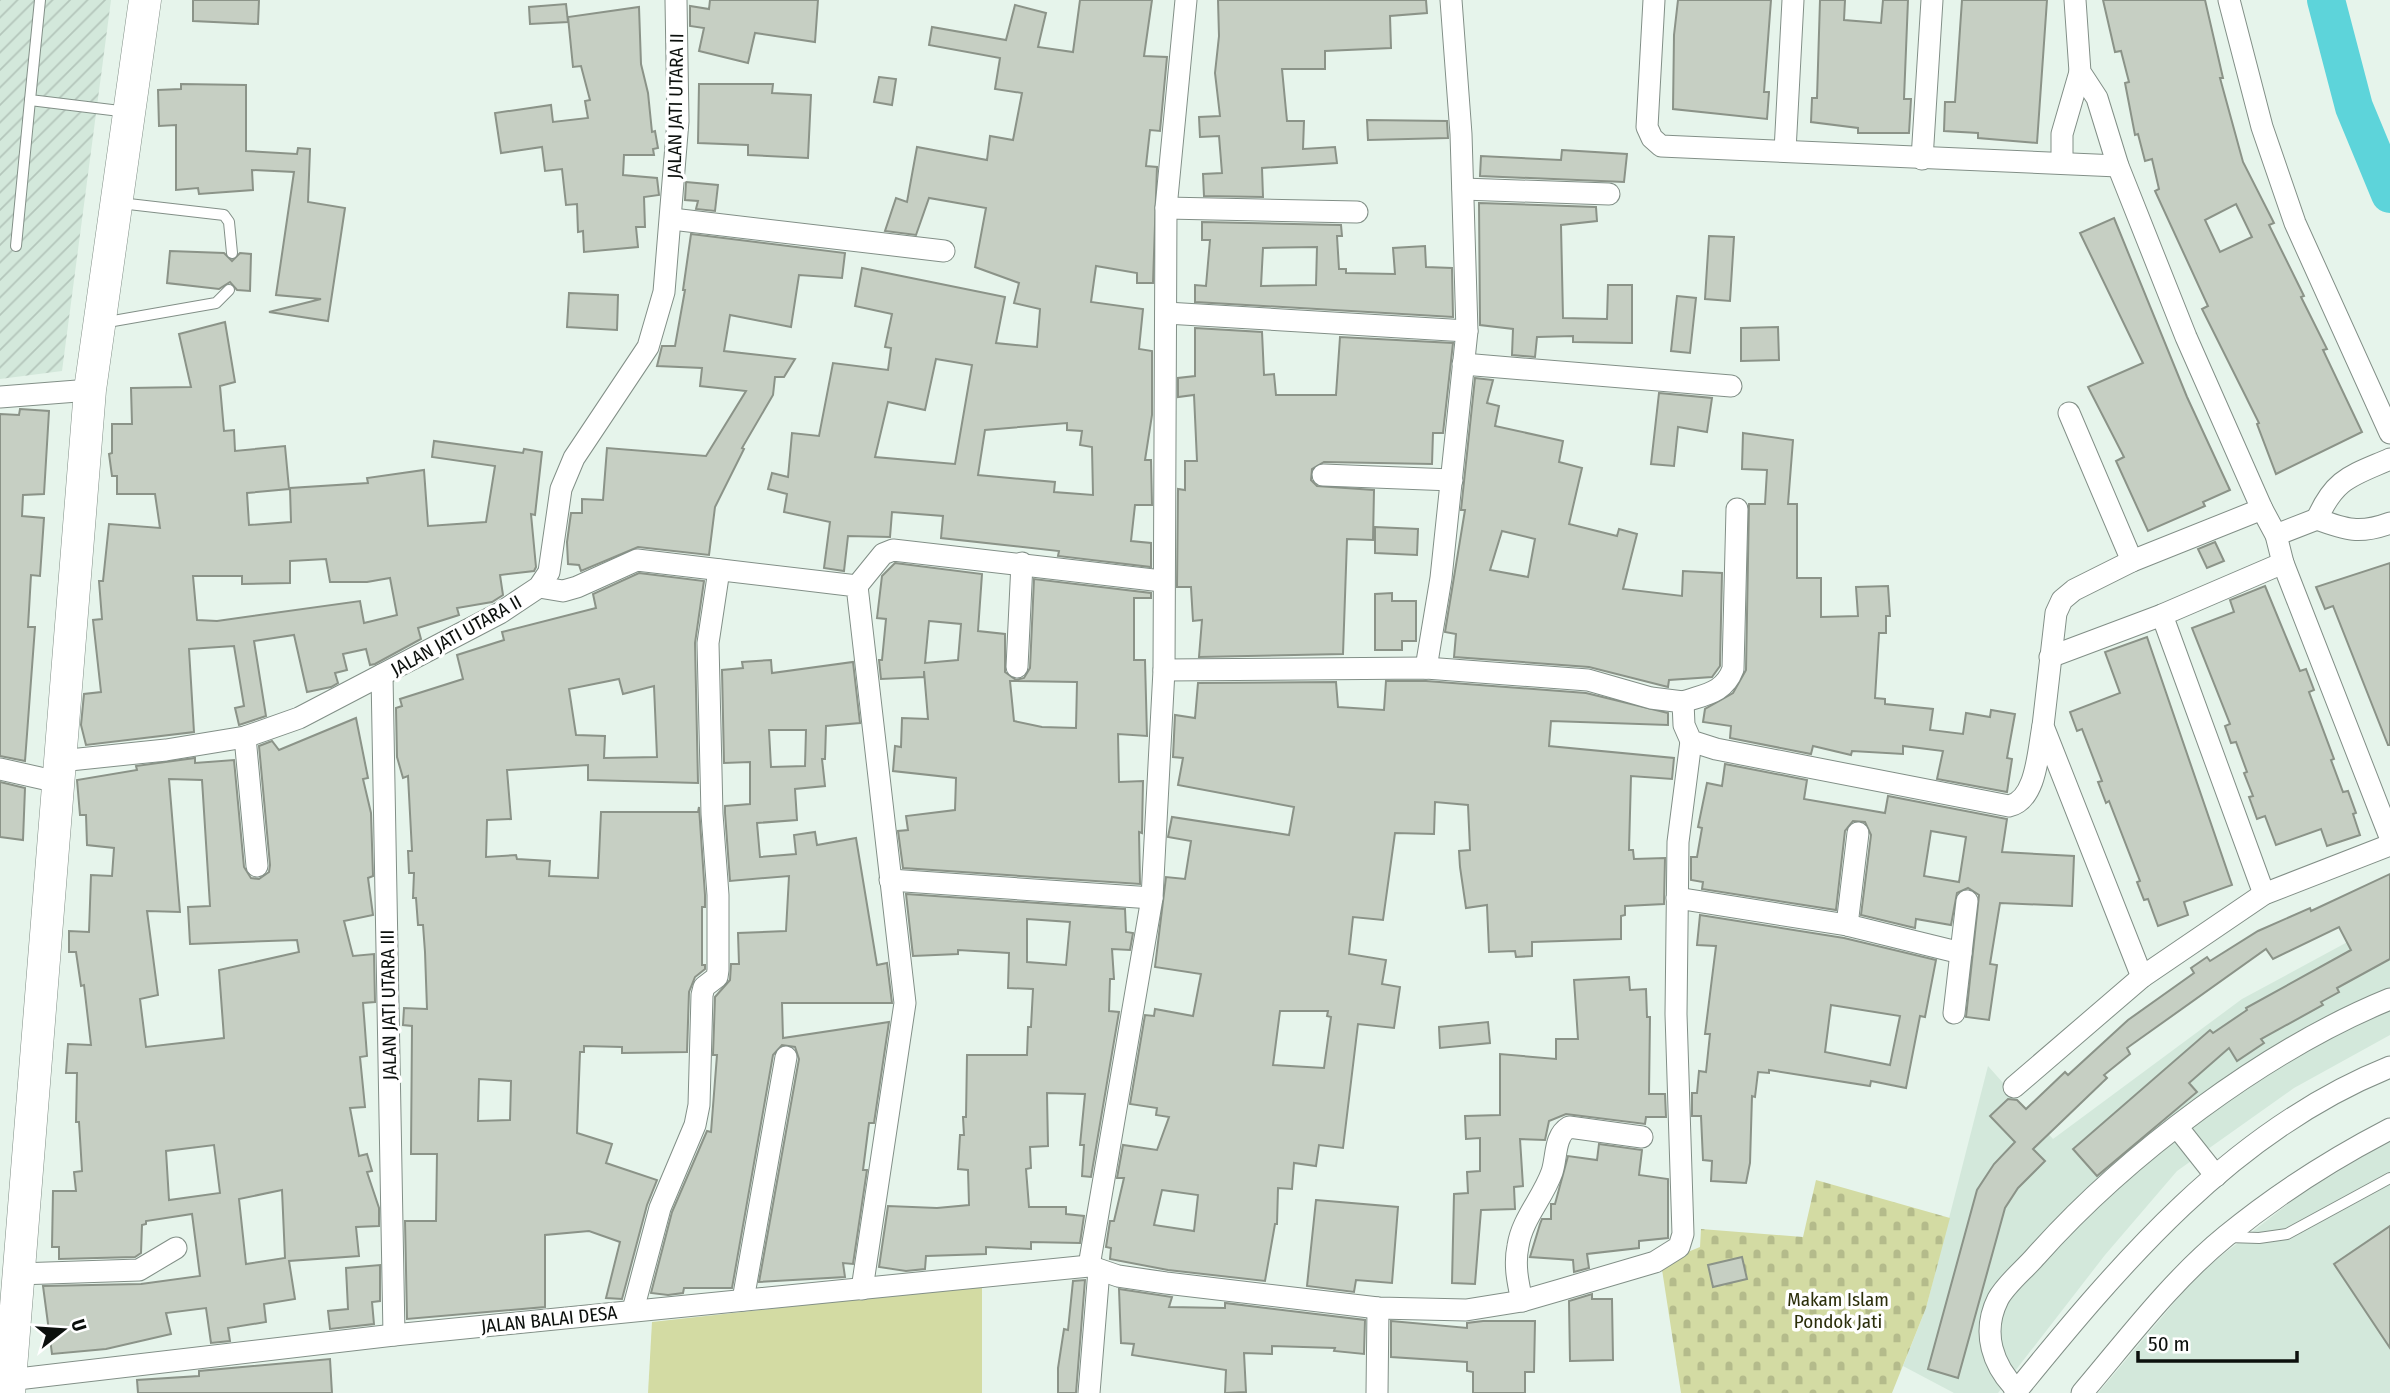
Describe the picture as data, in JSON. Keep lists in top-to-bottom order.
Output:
{
  "streets": {
    "street": ["JALAN JATI UTARA II", "JALAN JATI UTARA III", "JALAN BALAI DESA"]
  },
  "crossings": [
    ["JALAN JATI UTARA II", "JALAN JATI UTARA III"],
    ["JALAN JATI UTARA III", "JALAN BALAI DESA"]
  ],
  "parks": ["Makam Islam Pondok Jati"],
  "scale_bar": "50 m",
  "north": "right"
}
